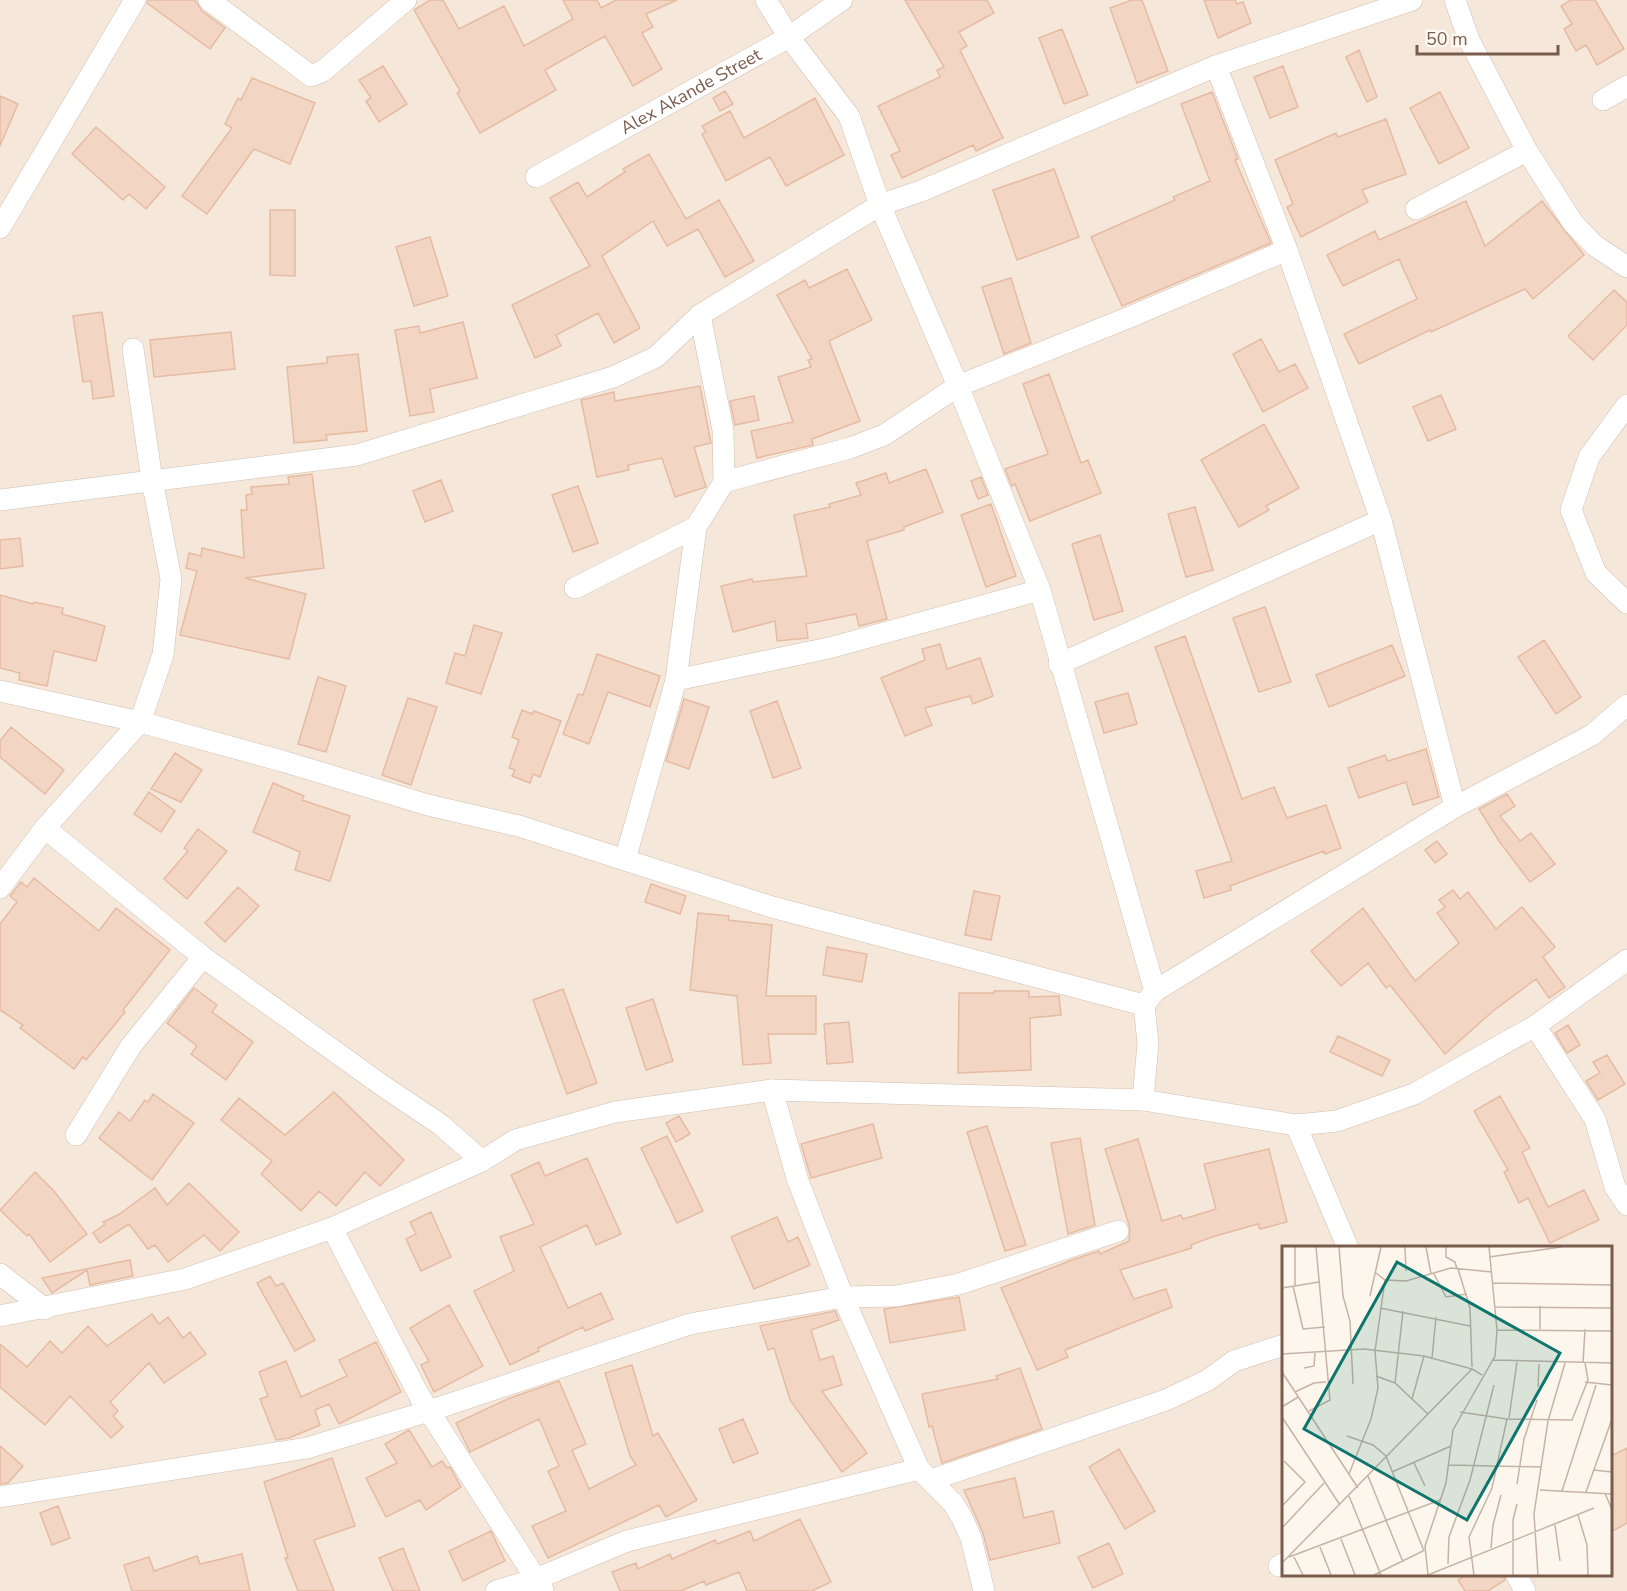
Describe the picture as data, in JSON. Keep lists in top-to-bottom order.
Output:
{
  "streets": {
    "street": ["Alex Akande Street"]
  },
  "scale_bar": "50 m"
}
